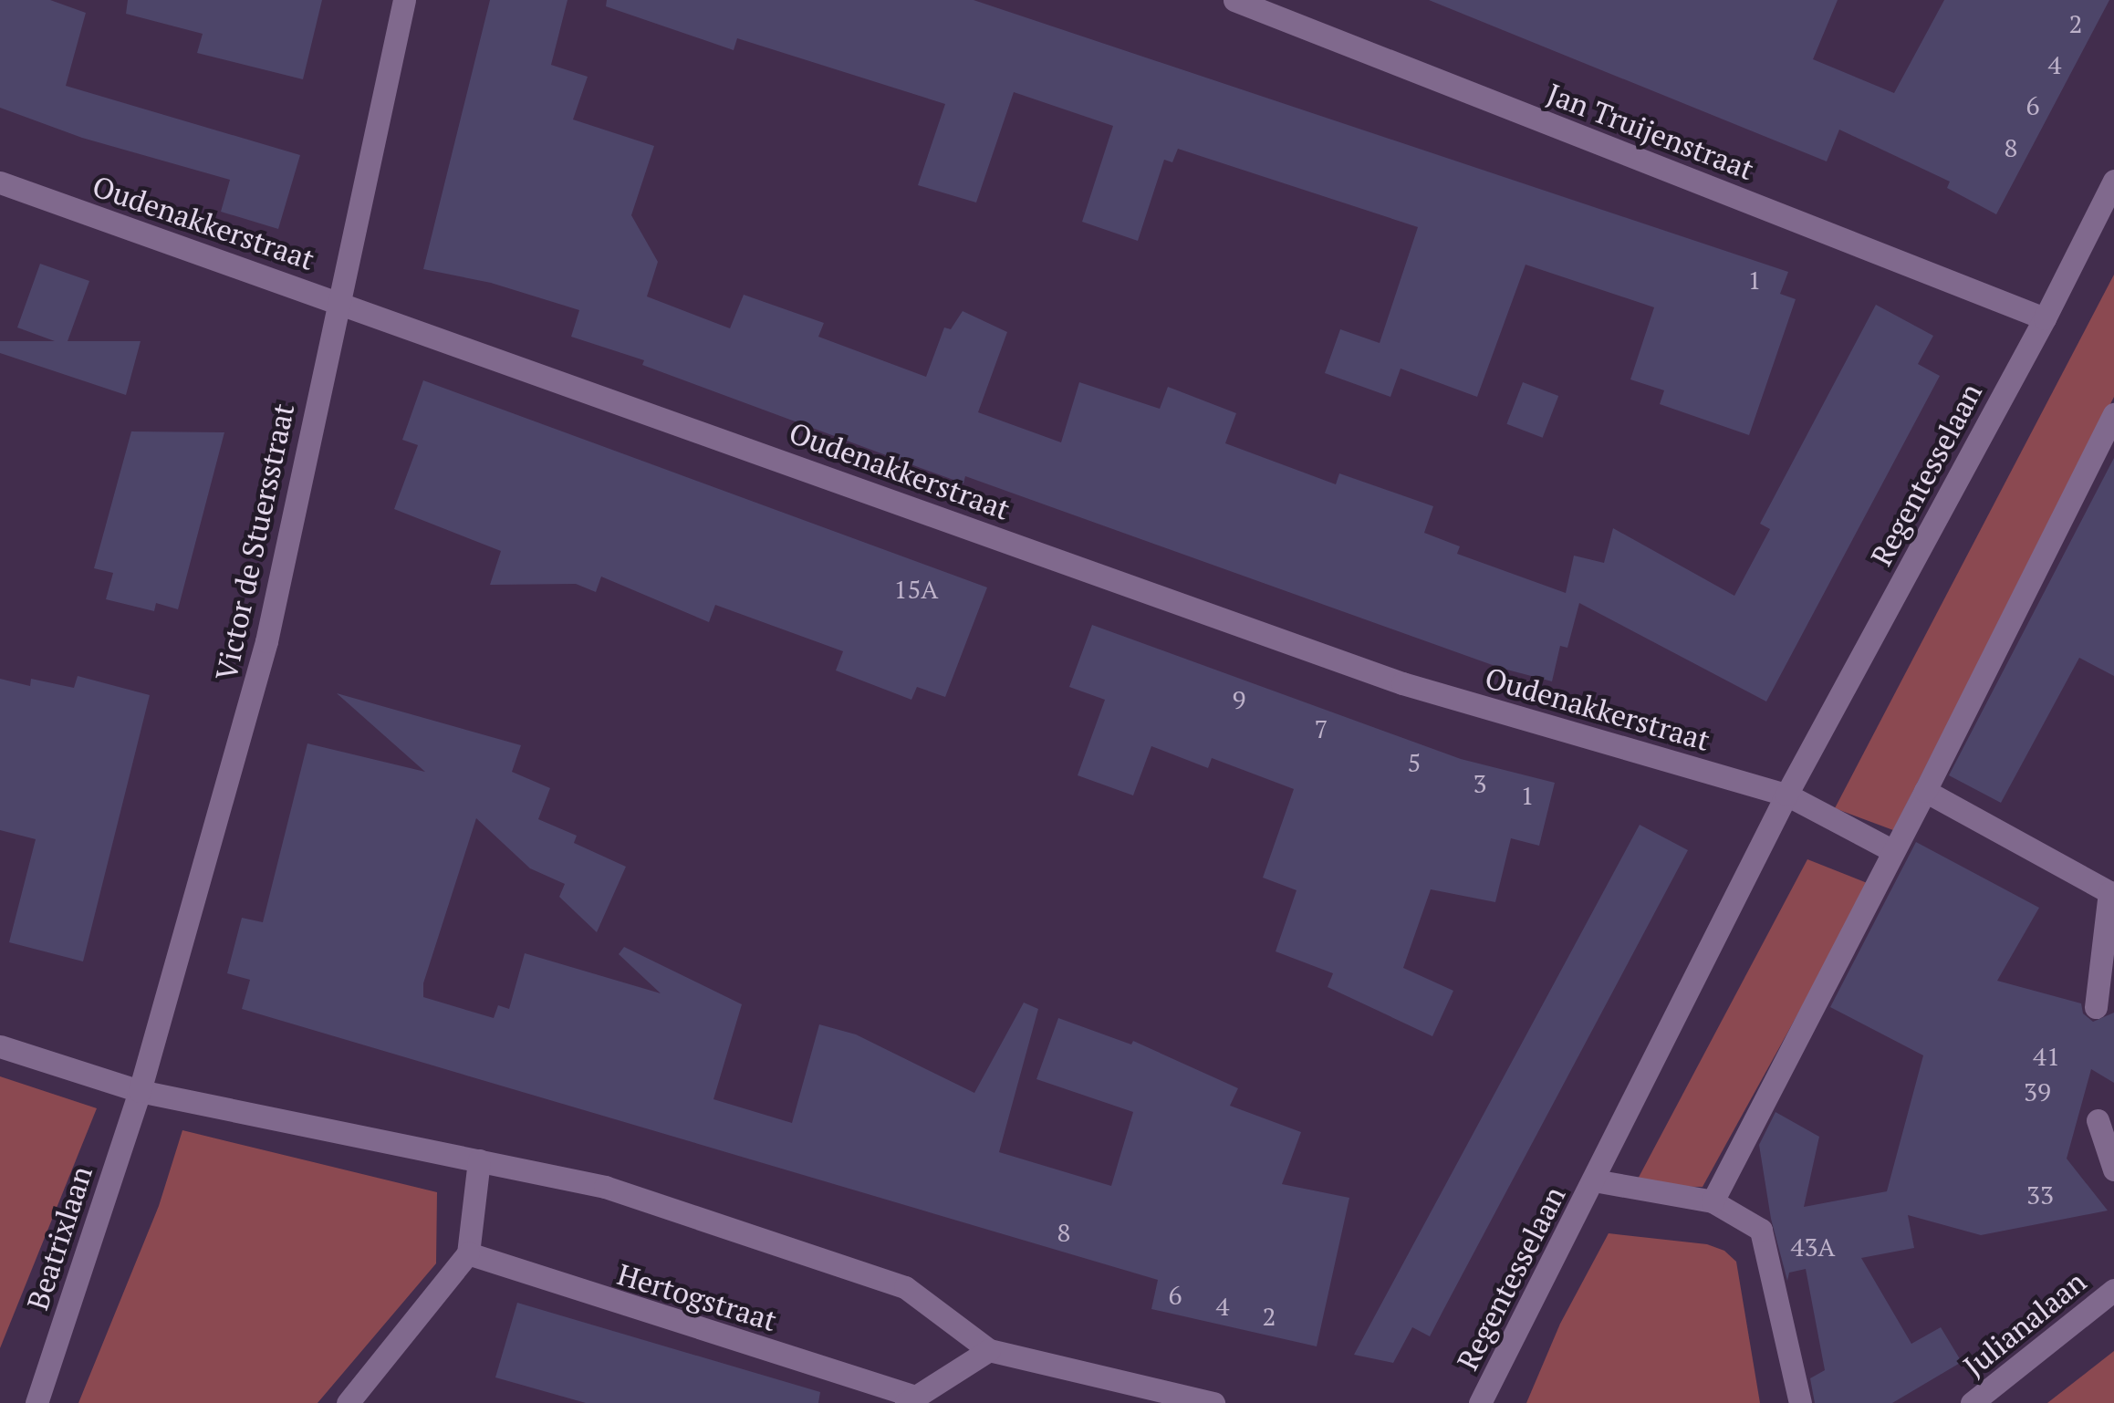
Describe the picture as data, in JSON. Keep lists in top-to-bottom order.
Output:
{
  "streets": {
    "street": [
      "Jan Truijenstraat",
      "Oudenakkerstraat",
      "Regentesselaan",
      "Victor de Stuersstraat",
      "Beatrixlaan",
      "Hertogstraat",
      "Julianalaan"
    ]
  },
  "crossings": [
    ["Jan Truijenstraat", "Regentesselaan"],
    ["Oudenakkerstraat", "Regentesselaan"],
    ["Oudenakkerstraat", "Victor de Stuersstraat"],
    ["Victor de Stuersstraat", "Beatrixlaan"]
  ],
  "house_numbers": [
    "2",
    "4",
    "6",
    "8",
    "1",
    "15A",
    "9",
    "7",
    "5",
    "3",
    "1",
    "41",
    "39",
    "33",
    "8",
    "43A",
    "6",
    "4",
    "2"
  ]
}
